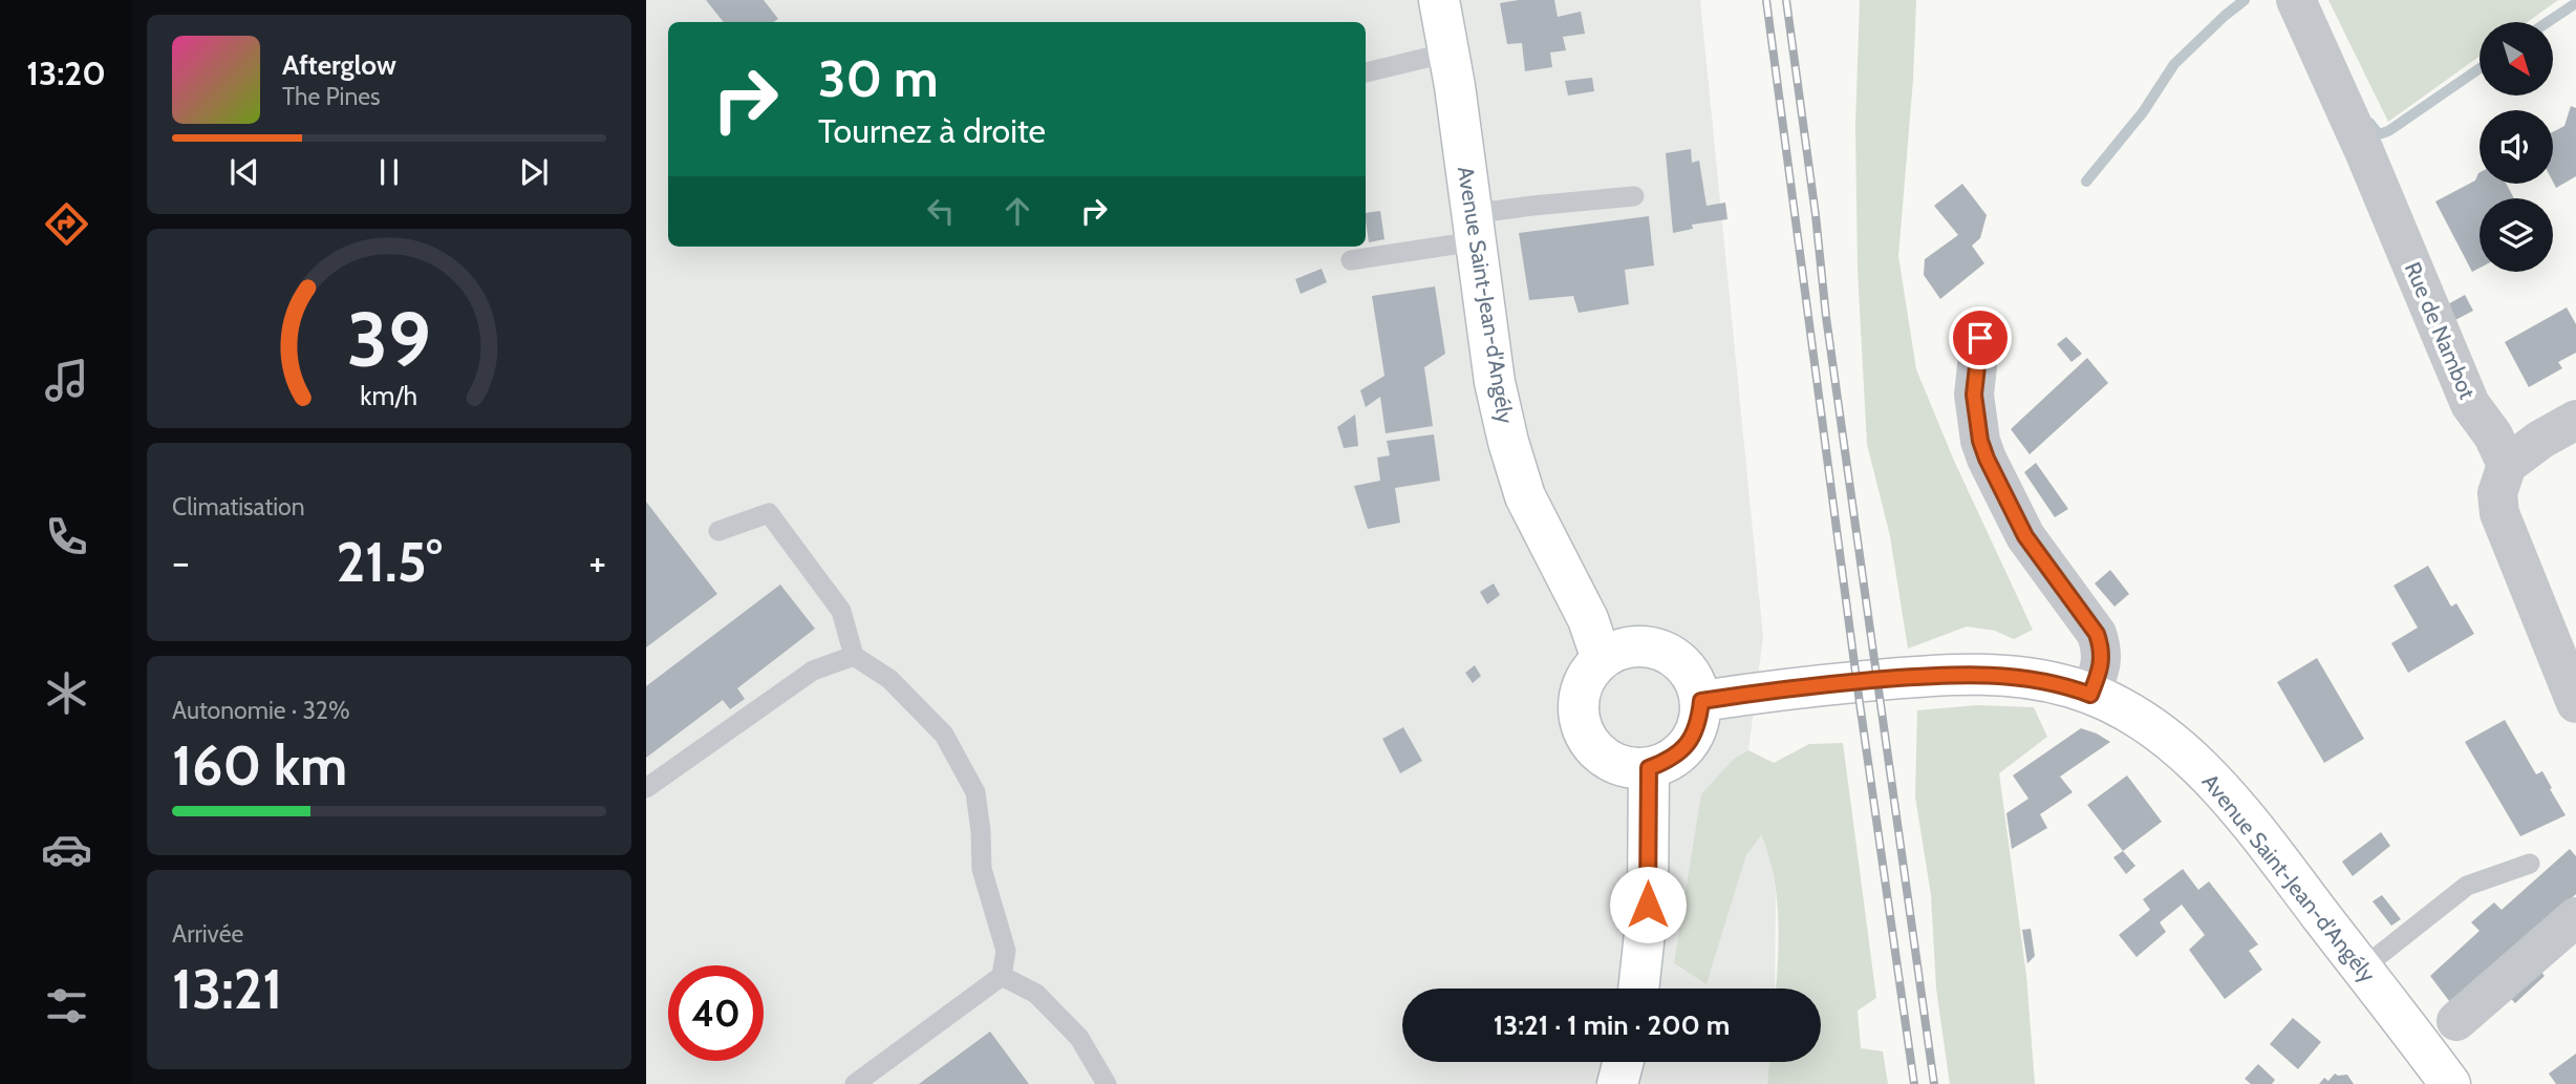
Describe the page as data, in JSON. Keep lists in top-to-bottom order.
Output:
{
  "streets": {
    "main road": ["Avenue Saint-Jean-d'Angély"],
    "street": ["Rue de Nambot"]
  },
  "north": "bottom right",
  "page": {
    "tabs": "13:20",
    "turn": ["30 m", "Tournez à droite"],
    "song": ["Afterglow", "The Pines"],
    "tile": [
      "Climatisation",
      ["Autonomie · 32%", "160 km"],
      ["Arrivée", "13:21"]
    ],
    "heat": ["−", "21.5°", "+"],
    "limit": "40",
    "trip": "13:21 · 1 min · 200 m",
    "gauge": ["39", "km/h"]
  }
}
